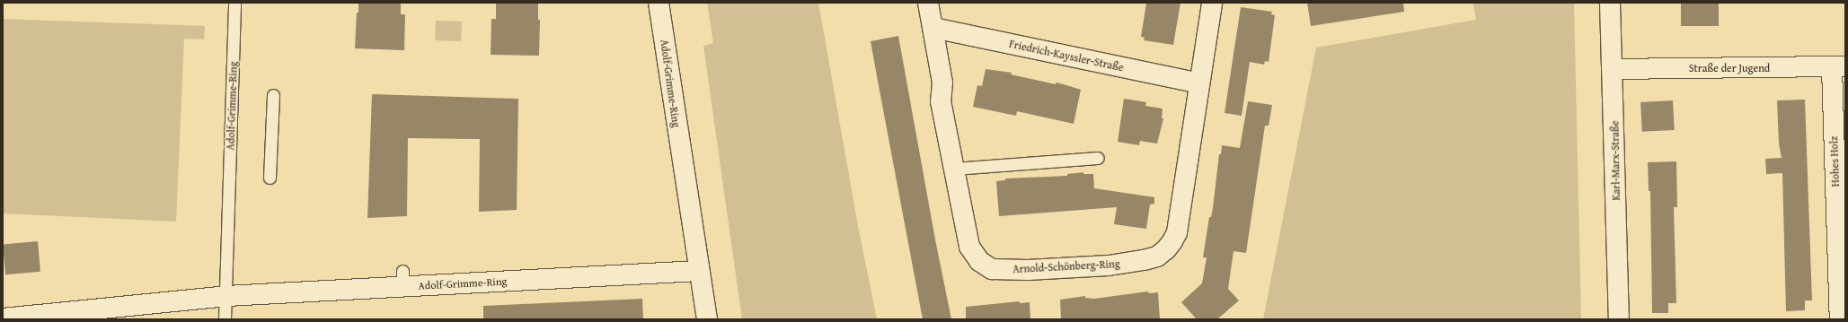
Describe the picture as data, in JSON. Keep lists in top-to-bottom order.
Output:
{
  "streets": {
    "street": [
      "Friedrich-Kayssler-Straße",
      "Straße der Jugend",
      "Adolf-Grimme-Ring",
      "Karl-Marx-Straße",
      "Hohes Holz",
      "Arnold-Schönberg-Ring"
    ]
  },
  "crossings": [
    ["Friedrich-Kayssler-Straße", "Arnold-Schönberg-Ring"],
    ["Straße der Jugend", "Karl-Marx-Straße"],
    ["Straße der Jugend", "Hohes Holz"]
  ]
}
